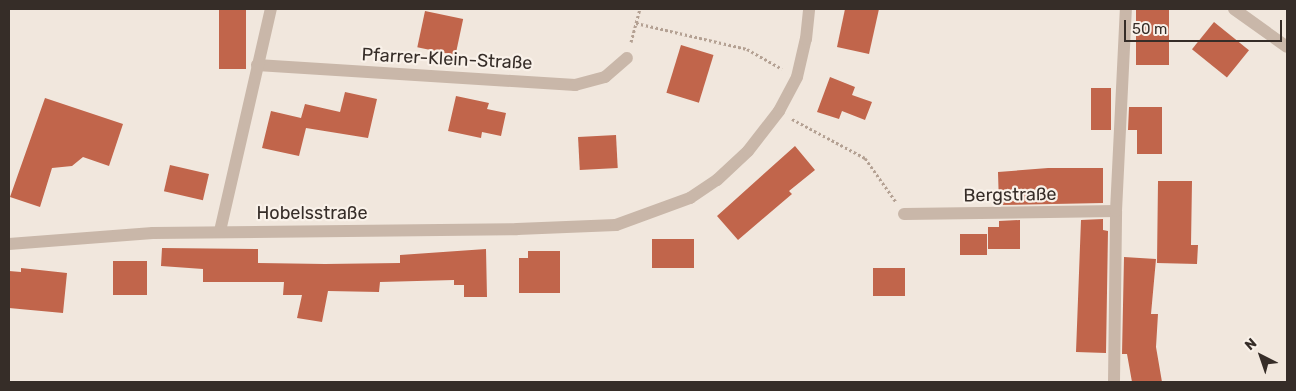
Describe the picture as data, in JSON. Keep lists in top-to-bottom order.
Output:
{
  "streets": {
    "street": ["Pfarrer-Klein-Straße", "Bergstraße", "Hobelsstraße"]
  },
  "scale_bar": "50 m",
  "north": "top left"
}
